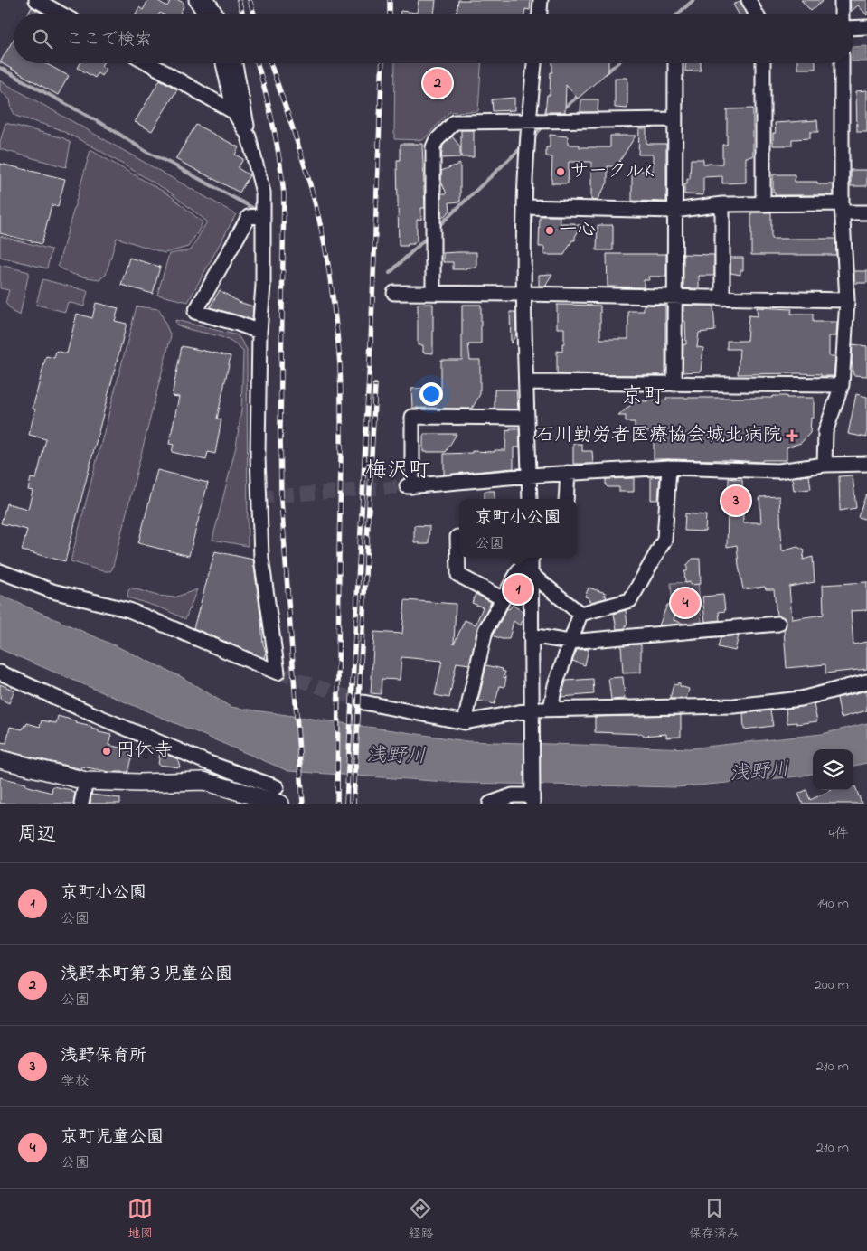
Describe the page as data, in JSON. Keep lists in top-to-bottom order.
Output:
{
  "districts": ["京町", "梅沢町"],
  "water": ["浅野川"],
  "places": {
    "other": ["サークルK", "一心", "円休寺"],
    "health": ["石川勤労者医療協会城北病院"]
  },
  "page": {
    "search": "ここで検索",
    "pins": [
      "2",
      "3",
      "1",
      "4"
    ],
    "popup": ["京町小公園", "公園"],
    "heading": ["周辺", "4件"],
    "list": [
      {
        "mark": "1",
        "name": "京町小公園",
        "note": "公園",
        "value": "140 m"
      },
      {
        "mark": "2",
        "name": "浅野本町第３児童公園",
        "note": "公園",
        "value": "200 m"
      },
      {
        "mark": "3",
        "name": "浅野保育所",
        "note": "学校",
        "value": "210 m"
      },
      {
        "mark": "4",
        "name": "京町児童公園",
        "note": "公園",
        "value": "210 m"
      }
    ],
    "nav": ["地図", "経路", "保存済み"]
  }
}
